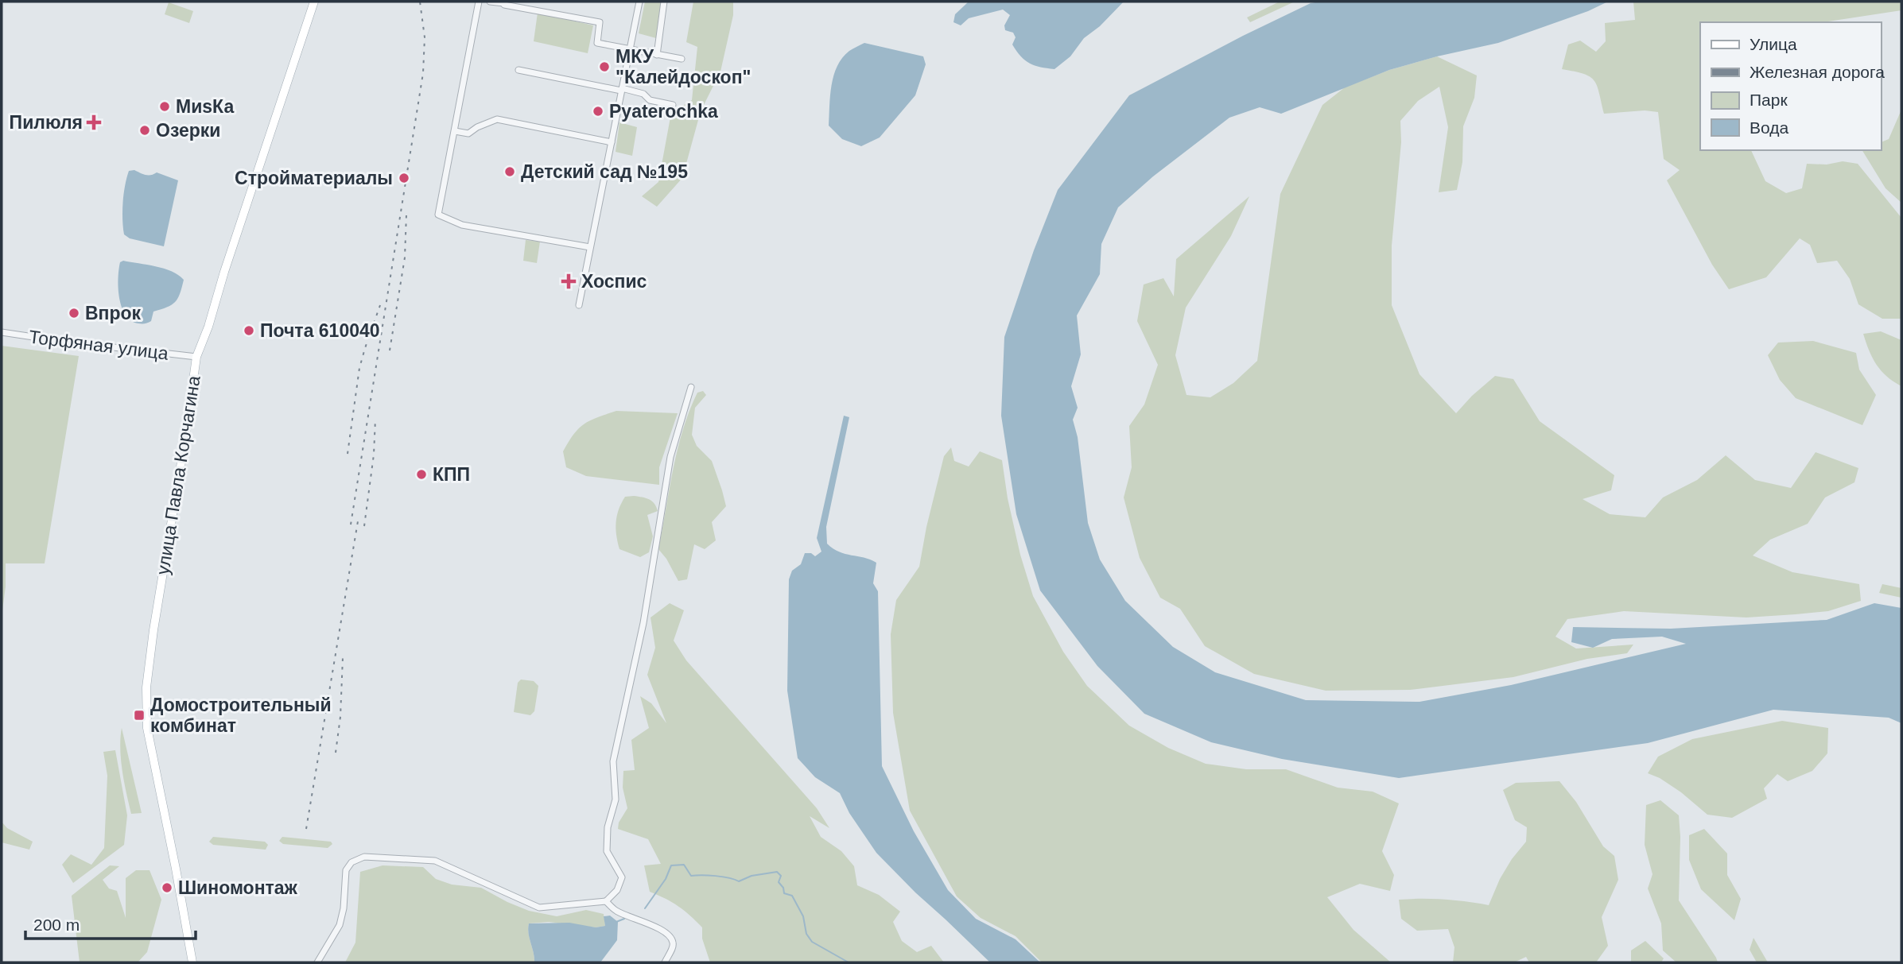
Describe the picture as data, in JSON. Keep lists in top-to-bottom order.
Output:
{
  "streets": {
    "main road": ["улица Павла Корчагина"],
    "street": ["Торфяная улица"]
  },
  "crossings": [
    ["Торфяная улица", "улица Павла Корчагина"]
  ],
  "places": {
    "other": [
      "МКУ \"Калейдоскоп\"",
      "МиsКа",
      "Pyaterochka",
      "Озерки",
      "Детский сад №195",
      "Стройматериалы",
      "Впрок",
      "Почта 610040",
      "КПП",
      "Шиномонтаж"
    ],
    "health": ["Пилюля", "Хоспис"],
    "transit": ["Домостроительный комбинат"]
  },
  "legend": [
    "Улица",
    "Железная дорога",
    "Парк",
    "Вода"
  ],
  "scale_bar": "200 m"
}
